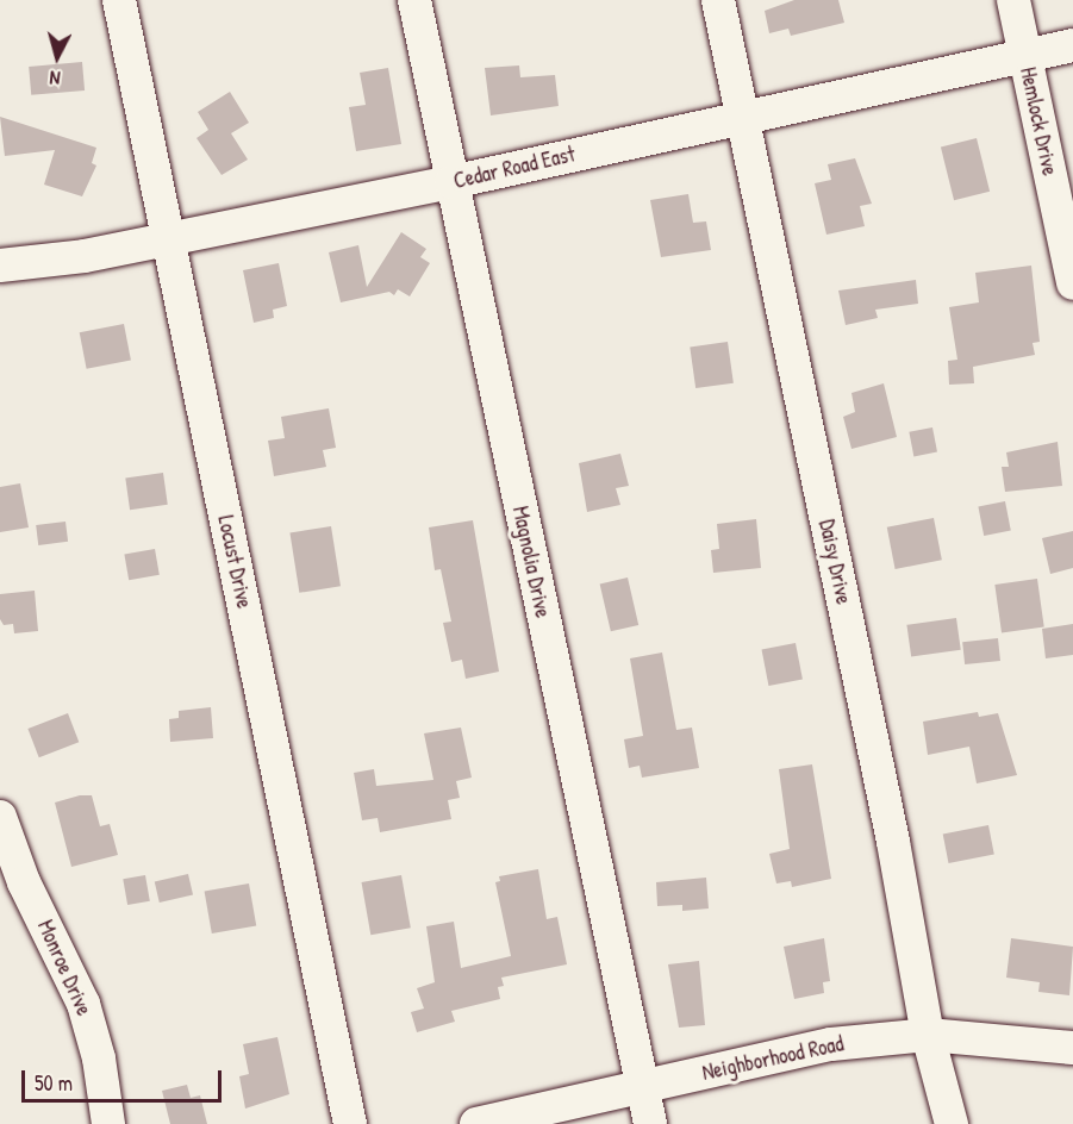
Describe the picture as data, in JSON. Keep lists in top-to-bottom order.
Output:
{
  "streets": {
    "street": [
      "Hemlock Drive",
      "Cedar Road East",
      "Locust Drive",
      "Magnolia Drive",
      "Daisy Drive",
      "Monroe Drive",
      "Neighborhood Road"
    ]
  },
  "crossings": [
    ["Hemlock Drive", "Cedar Road East"],
    ["Cedar Road East", "Locust Drive"],
    ["Cedar Road East", "Magnolia Drive"],
    ["Cedar Road East", "Daisy Drive"],
    ["Magnolia Drive", "Neighborhood Road"],
    ["Daisy Drive", "Neighborhood Road"]
  ],
  "scale_bar": "50 m",
  "north": "bottom"
}
